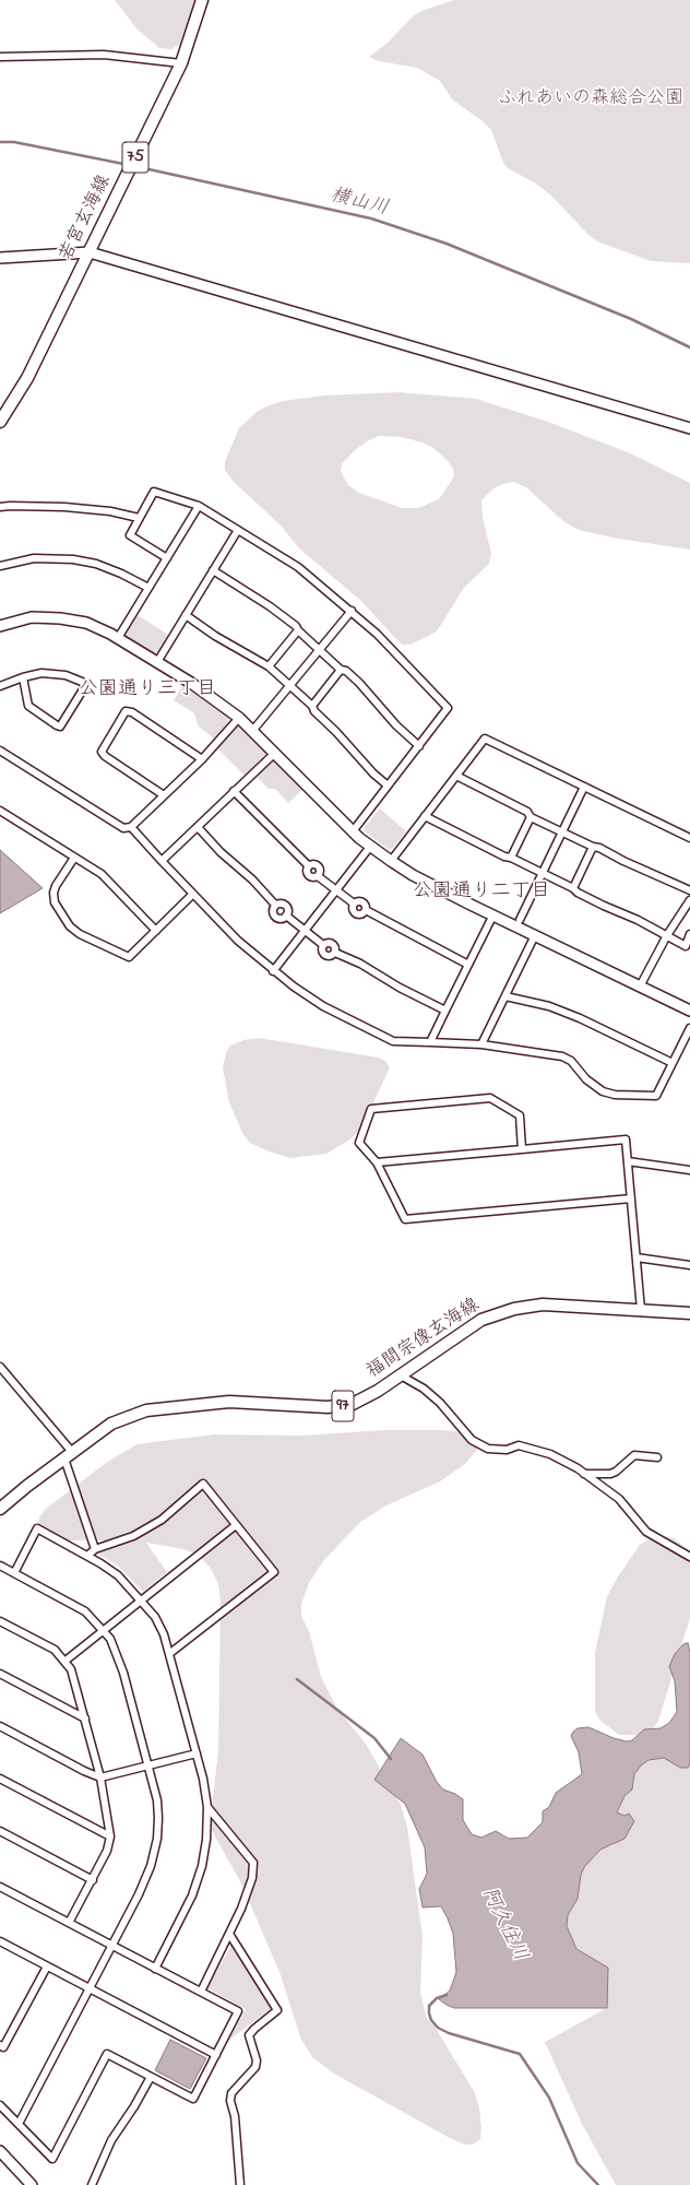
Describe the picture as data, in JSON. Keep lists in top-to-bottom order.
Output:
{
  "streets": {
    "main road": [
      "75",
      "若宮玄海線",
      "福間宗像玄海線",
      "97"
    ]
  },
  "districts": ["公園通り三丁目", "公園通り二丁目"],
  "water": ["横山川", "阿久住川"],
  "parks": ["ふれあいの森総合公園"]
}
